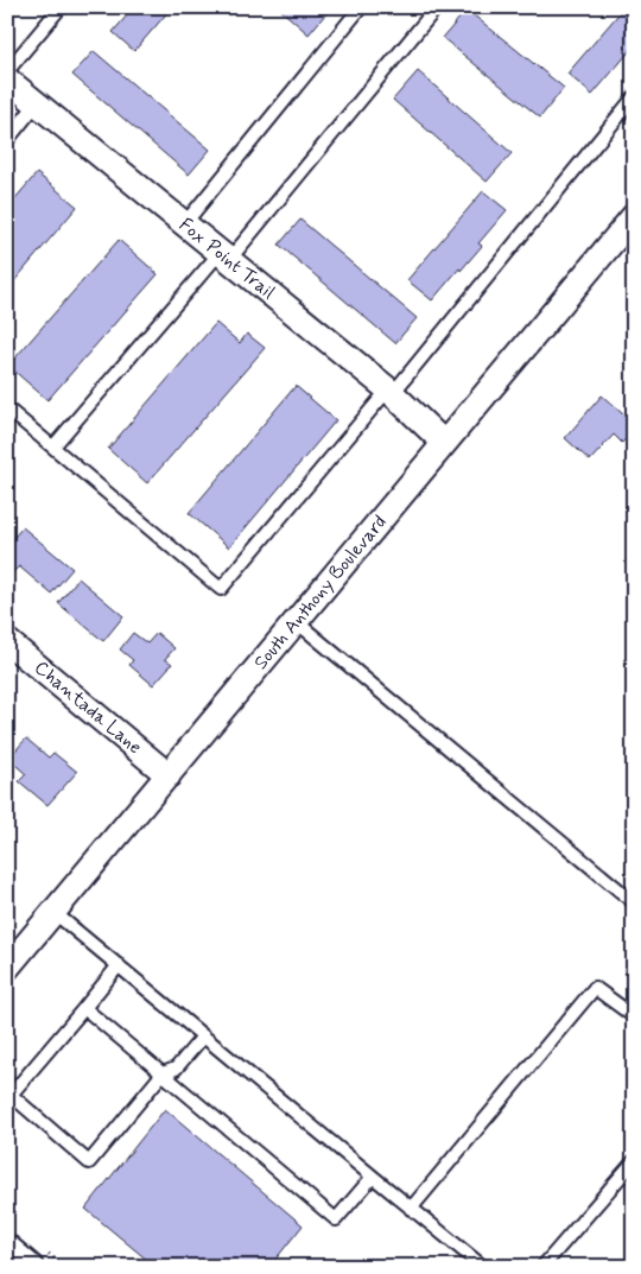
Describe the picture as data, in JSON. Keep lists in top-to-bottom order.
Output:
{
  "streets": {
    "street": ["Fox Point Trail", "South Anthony Boulevard", "Chantada Lane"]
  },
  "crossings": [
    ["Fox Point Trail", "South Anthony Boulevard"],
    ["South Anthony Boulevard", "Chantada Lane"]
  ]
}
